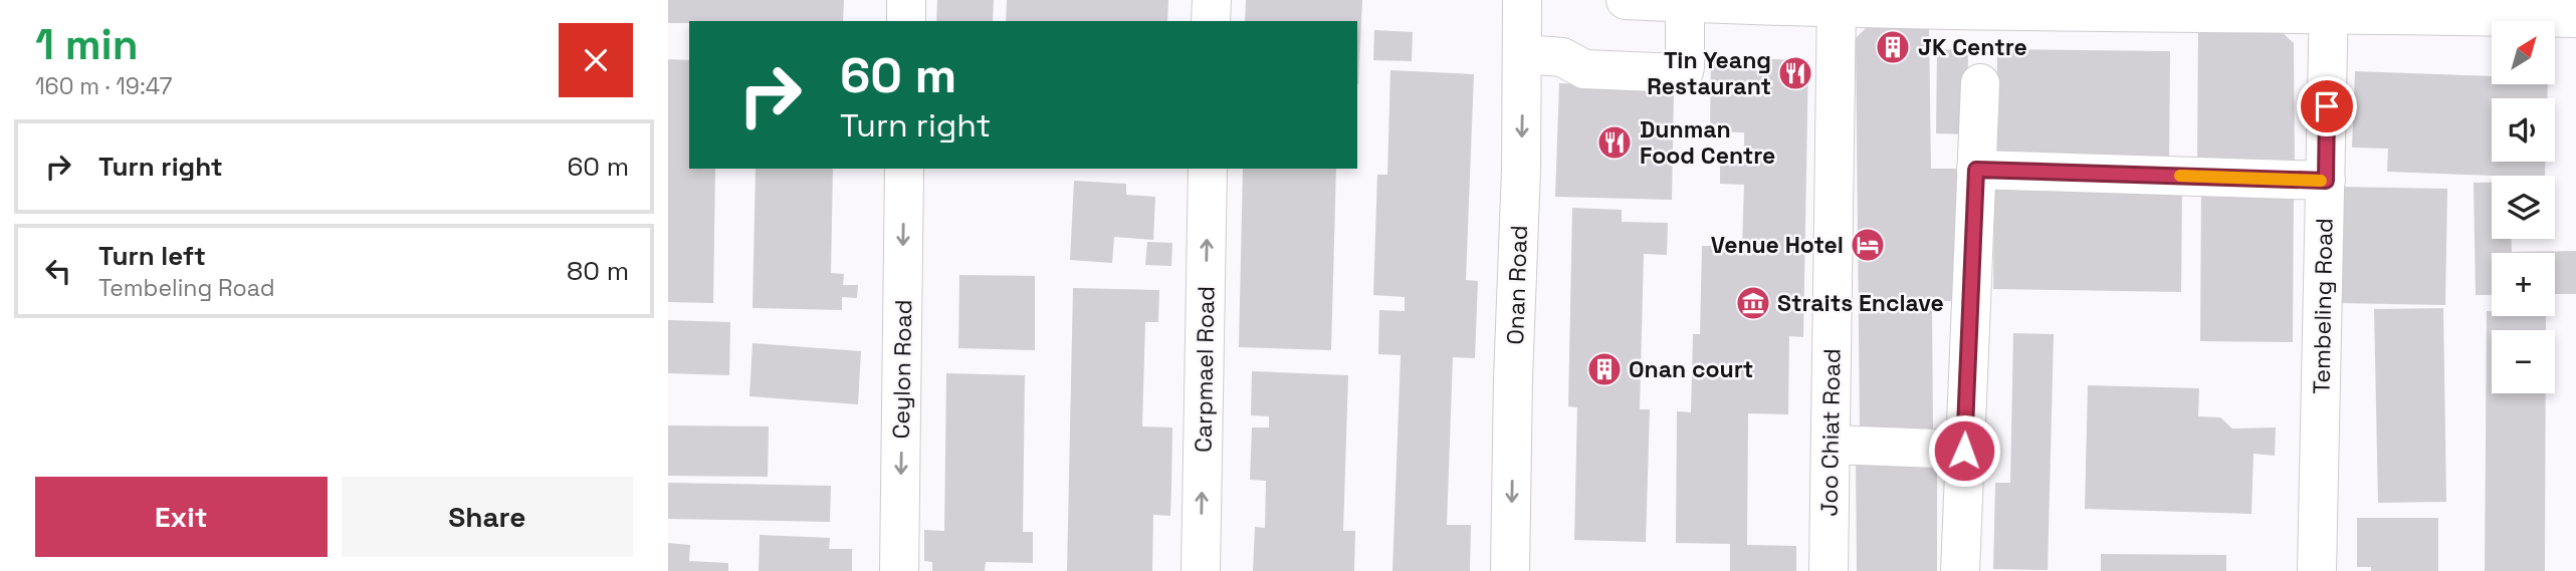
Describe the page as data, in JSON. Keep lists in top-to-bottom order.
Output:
{
  "streets": {
    "street": [
      "Onan Road",
      "Tembeling Road",
      "Ceylon Road",
      "Carpmael Road",
      "Joo Chiat Road"
    ]
  },
  "one_way": ["Onan Road", "Ceylon Road", "Carpmael Road"],
  "places": {
    "building": ["JK Centre", "Onan court"],
    "restaurant": ["Tin Yeang Restaurant", "Dunman Food Centre"],
    "hotel": ["Venue Hotel"],
    "museum": ["Straits Enclave"]
  },
  "north": "top right",
  "page": {
    "heading": ["1 min", "160 m · 19:47"],
    "map_buttons": ["+", "−"],
    "turn": ["60 m", "Turn right"],
    "list": [
      {
        "name": "Turn right",
        "value": "60 m"
      },
      {
        "name": "Turn left",
        "note": "Tembeling Road",
        "value": "80 m"
      }
    ],
    "buttons": ["Exit", "Share"]
  }
}
